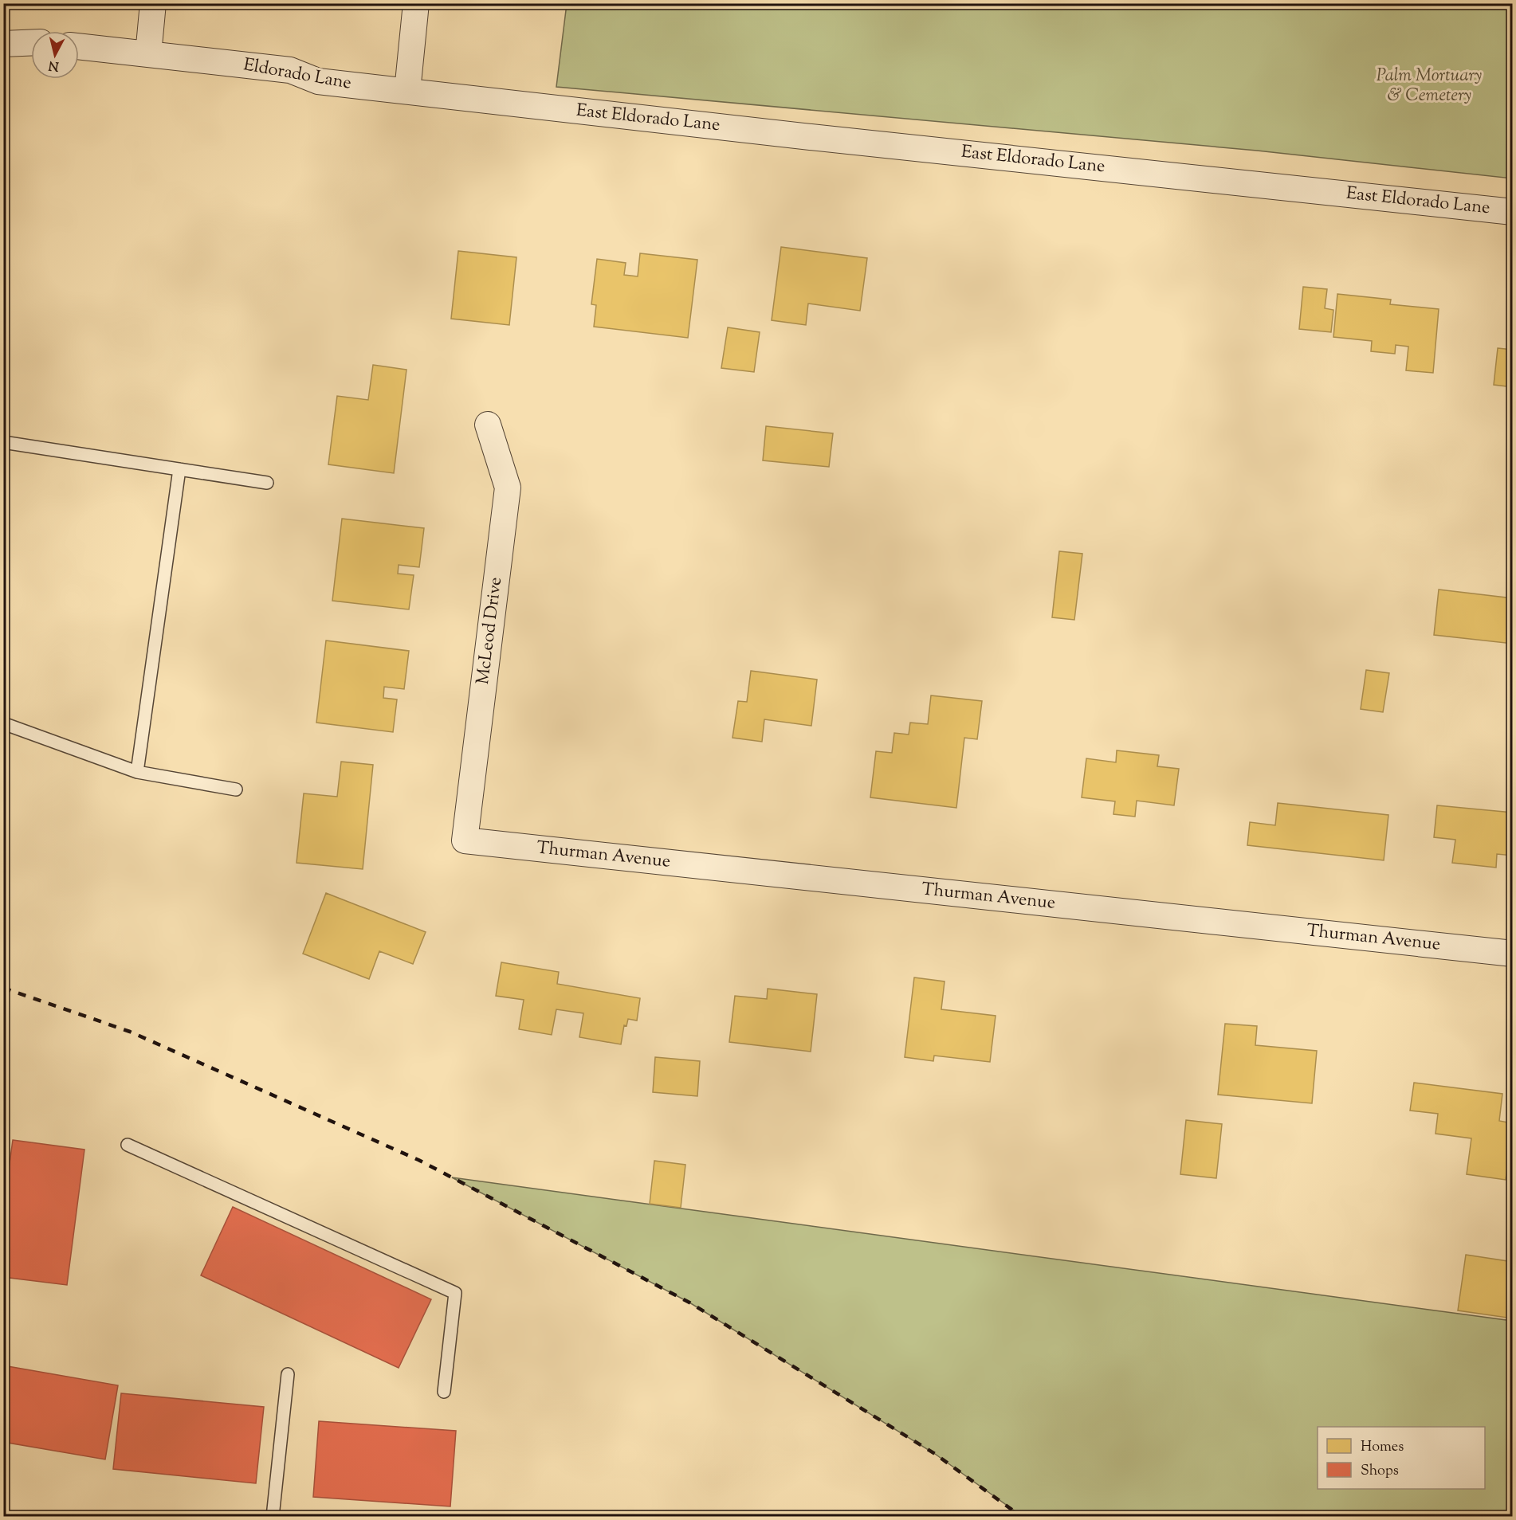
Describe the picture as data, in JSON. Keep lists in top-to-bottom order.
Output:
{
  "streets": {
    "street": [
      "Eldorado Lane",
      "East Eldorado Lane",
      "McLeod Drive",
      "Thurman Avenue"
    ]
  },
  "crossings": [
    ["Eldorado Lane", "East Eldorado Lane"],
    ["McLeod Drive", "Thurman Avenue"]
  ],
  "parks": ["Palm Mortuary & Cemetery"],
  "legend": ["Homes", "Shops"],
  "north": "bottom"
}
